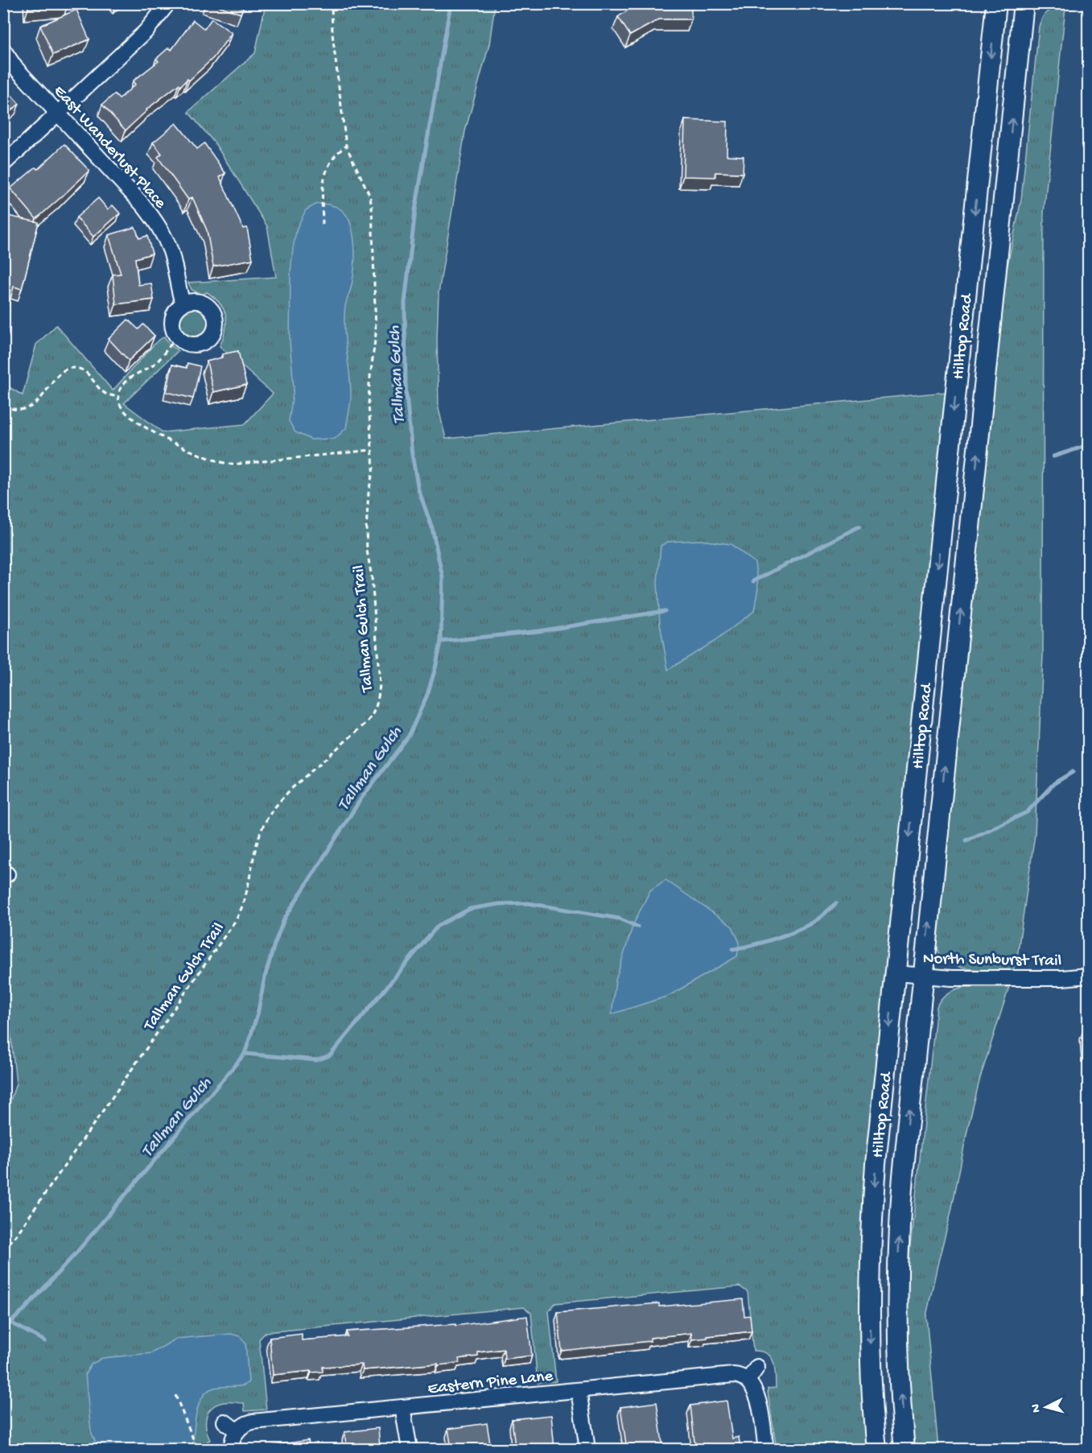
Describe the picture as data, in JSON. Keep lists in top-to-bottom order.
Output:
{
  "streets": {
    "main road": ["Hilltop Road"],
    "street": ["East Wanderlust Place", "North Sunburst Trail", "Eastern Pine Lane"],
    "path": ["Tallman Gulch Trail"]
  },
  "crossings": [
    ["Hilltop Road", "North Sunburst Trail"]
  ],
  "water": ["Tallman Gulch"],
  "north": "left"
}
